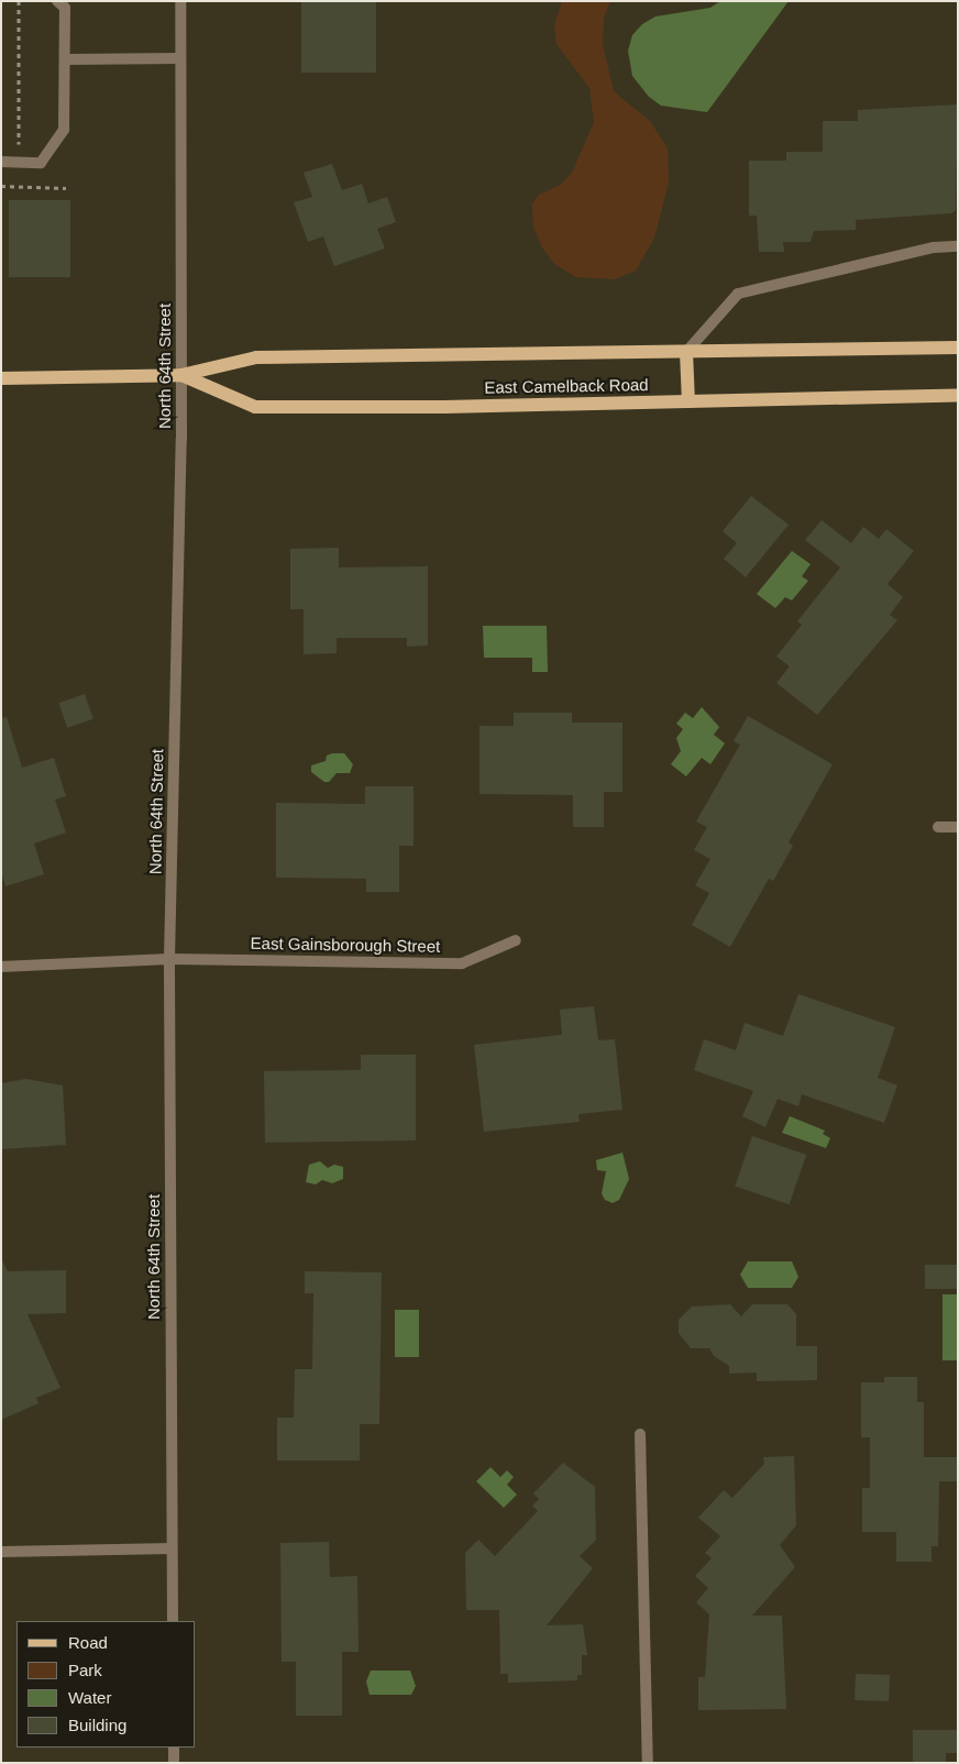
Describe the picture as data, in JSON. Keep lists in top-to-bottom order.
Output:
{
  "streets": {
    "main road": ["East Camelback Road"],
    "street": ["North 64th Street", "East Gainsborough Street"]
  },
  "crossings": [
    ["North 64th Street", "East Camelback Road"],
    ["North 64th Street", "East Gainsborough Street"]
  ],
  "legend": [
    "Road",
    "Park",
    "Water",
    "Building"
  ]
}
